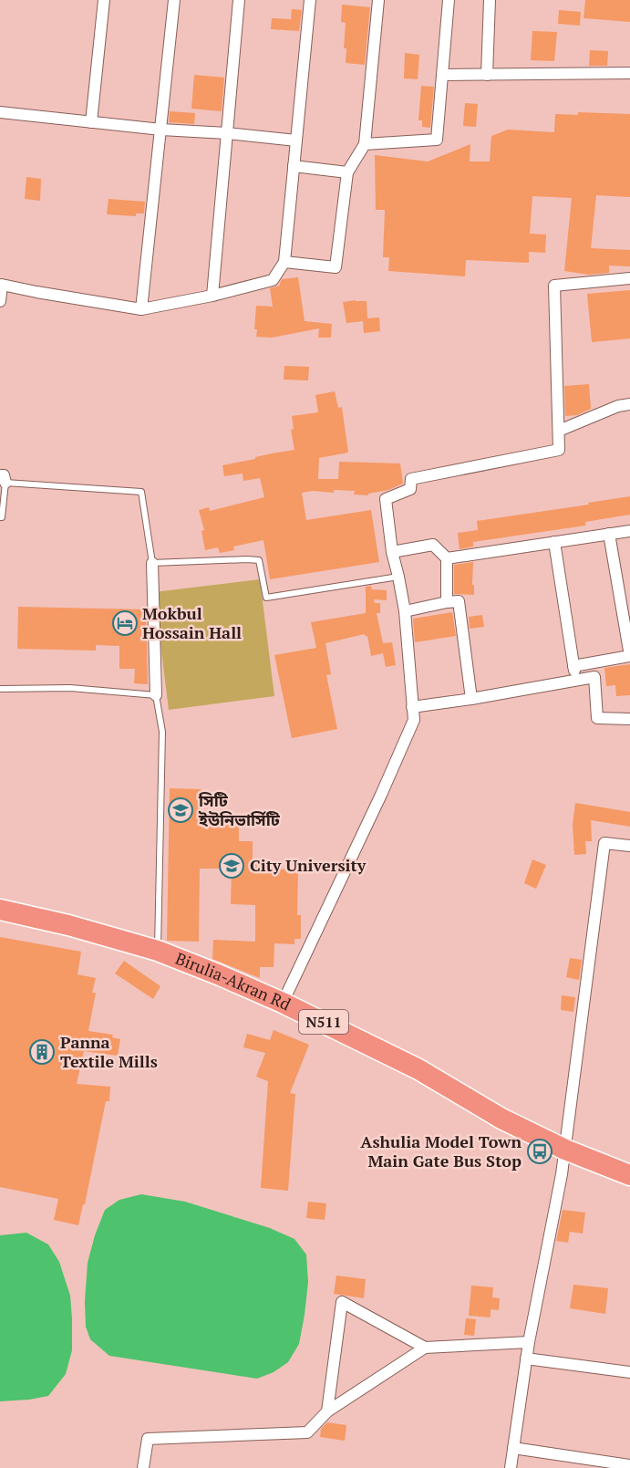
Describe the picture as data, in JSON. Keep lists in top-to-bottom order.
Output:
{
  "streets": {
    "highway": ["Birulia-Akran Rd", "N511"]
  },
  "places": {
    "hotel": ["Mokbul Hossain Hall"],
    "school or university": ["সিটি ইউনিভার্সিটি", "City University"],
    "building": ["Panna Textile Mills"],
    "bus stop": ["Ashulia Model Town Main Gate Bus Stop"]
  }
}
